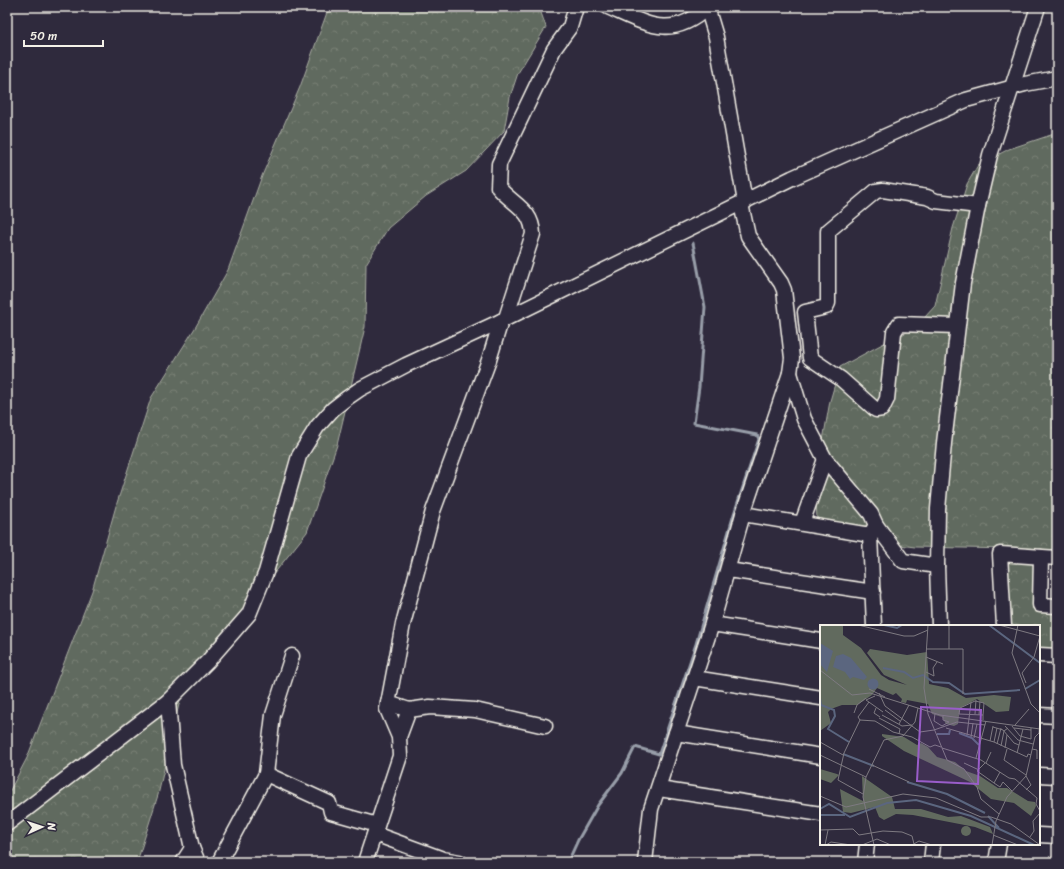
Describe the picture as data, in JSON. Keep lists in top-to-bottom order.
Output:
{
  "scale_bar": "50 m",
  "north": "right"
}
